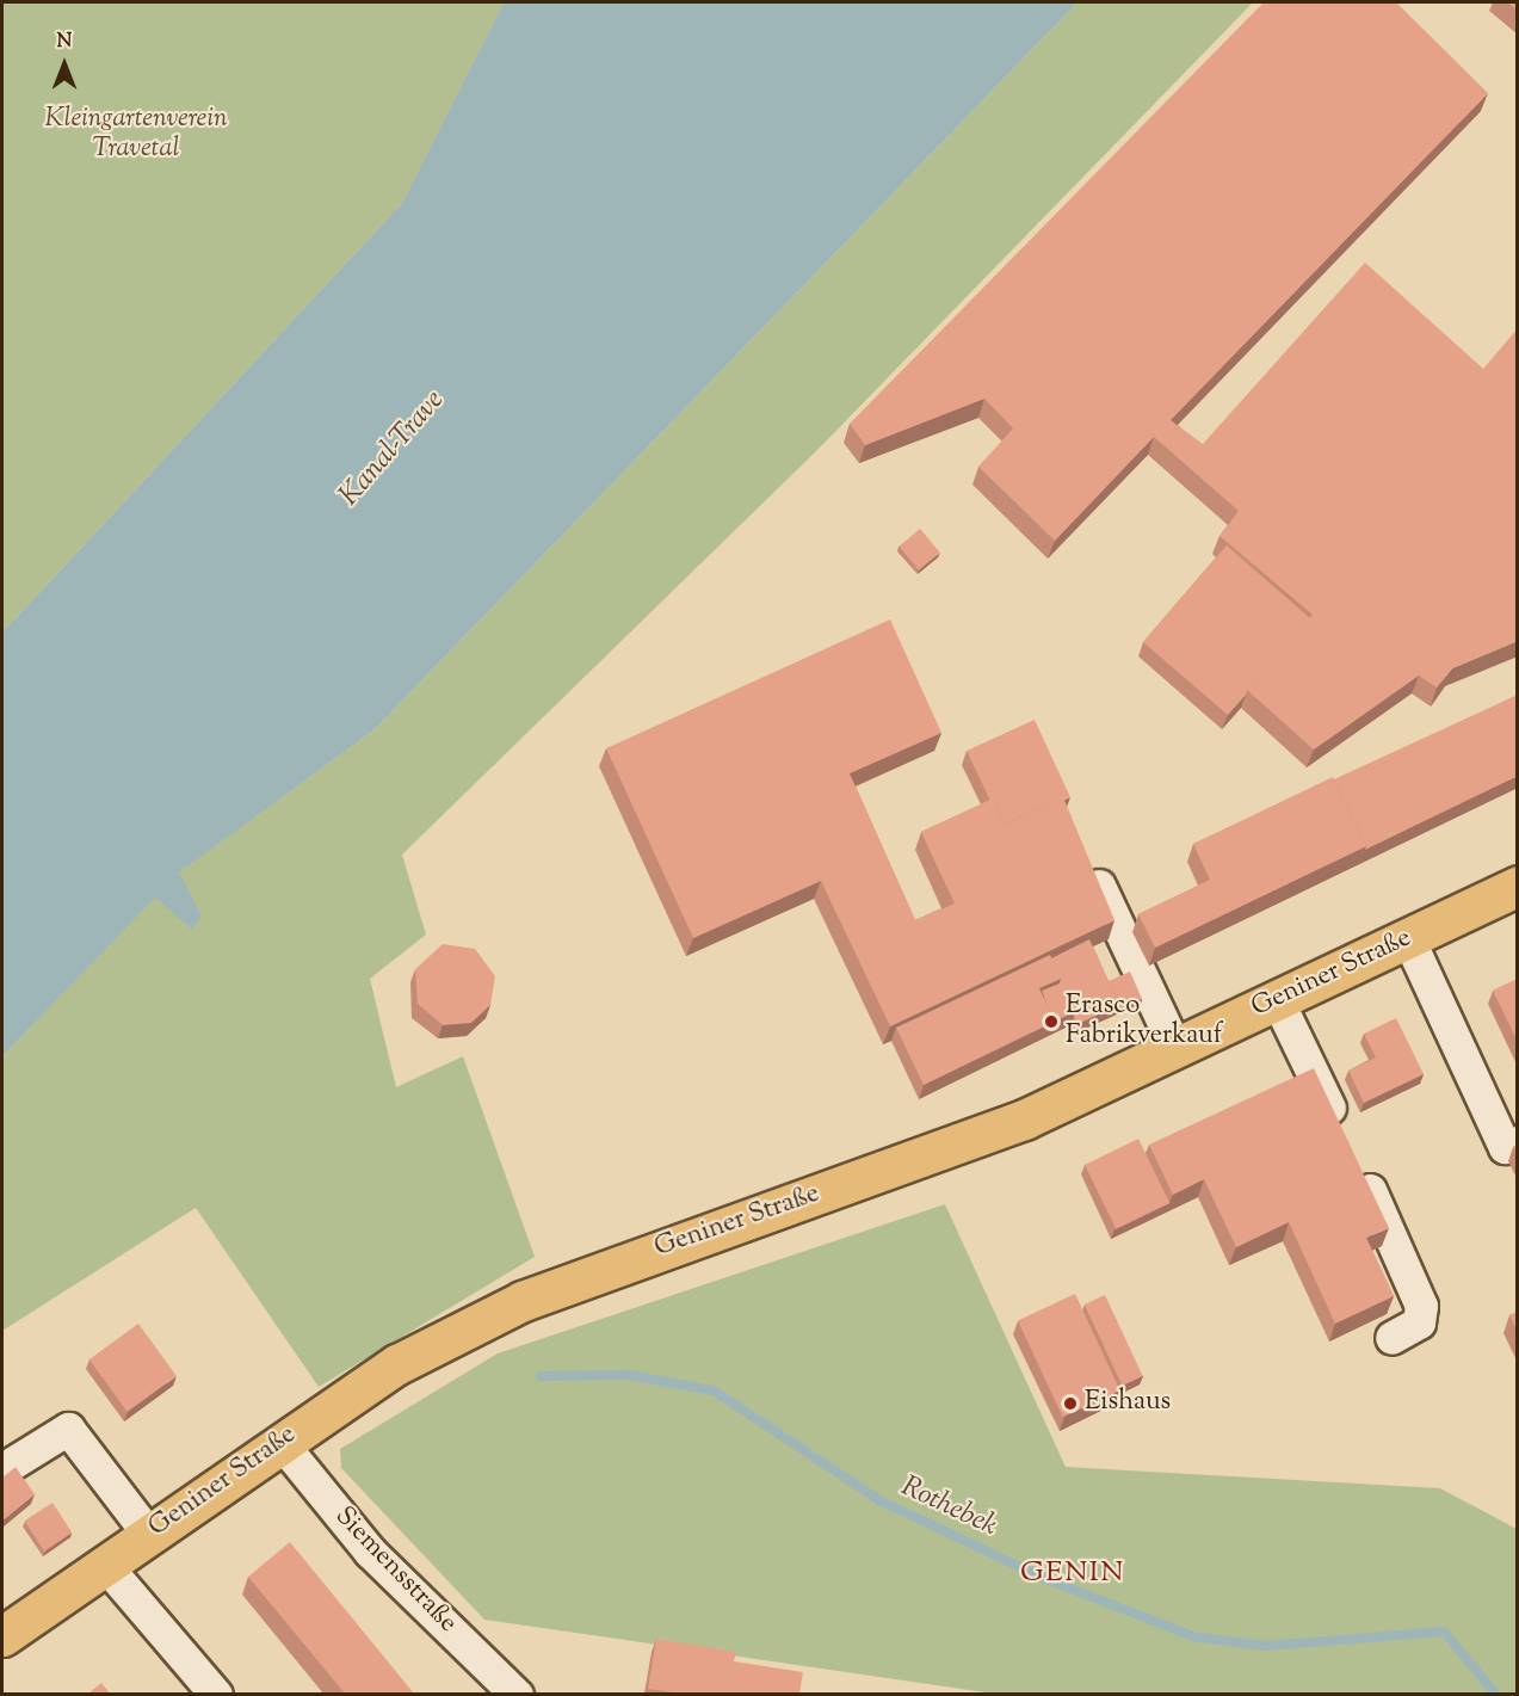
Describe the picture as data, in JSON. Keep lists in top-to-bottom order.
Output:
{
  "streets": {
    "main road": ["Geniner Straße"],
    "street": ["Siemensstraße"]
  },
  "crossings": [
    ["Geniner Straße", "Siemensstraße"]
  ],
  "districts": ["GENIN"],
  "water": ["Kanal-Trave", "Rothebek"],
  "parks": ["Kleingartenverein Travetal"],
  "places": ["Erasco Fabrikverkauf", "Eishaus"],
  "north": "top"
}
